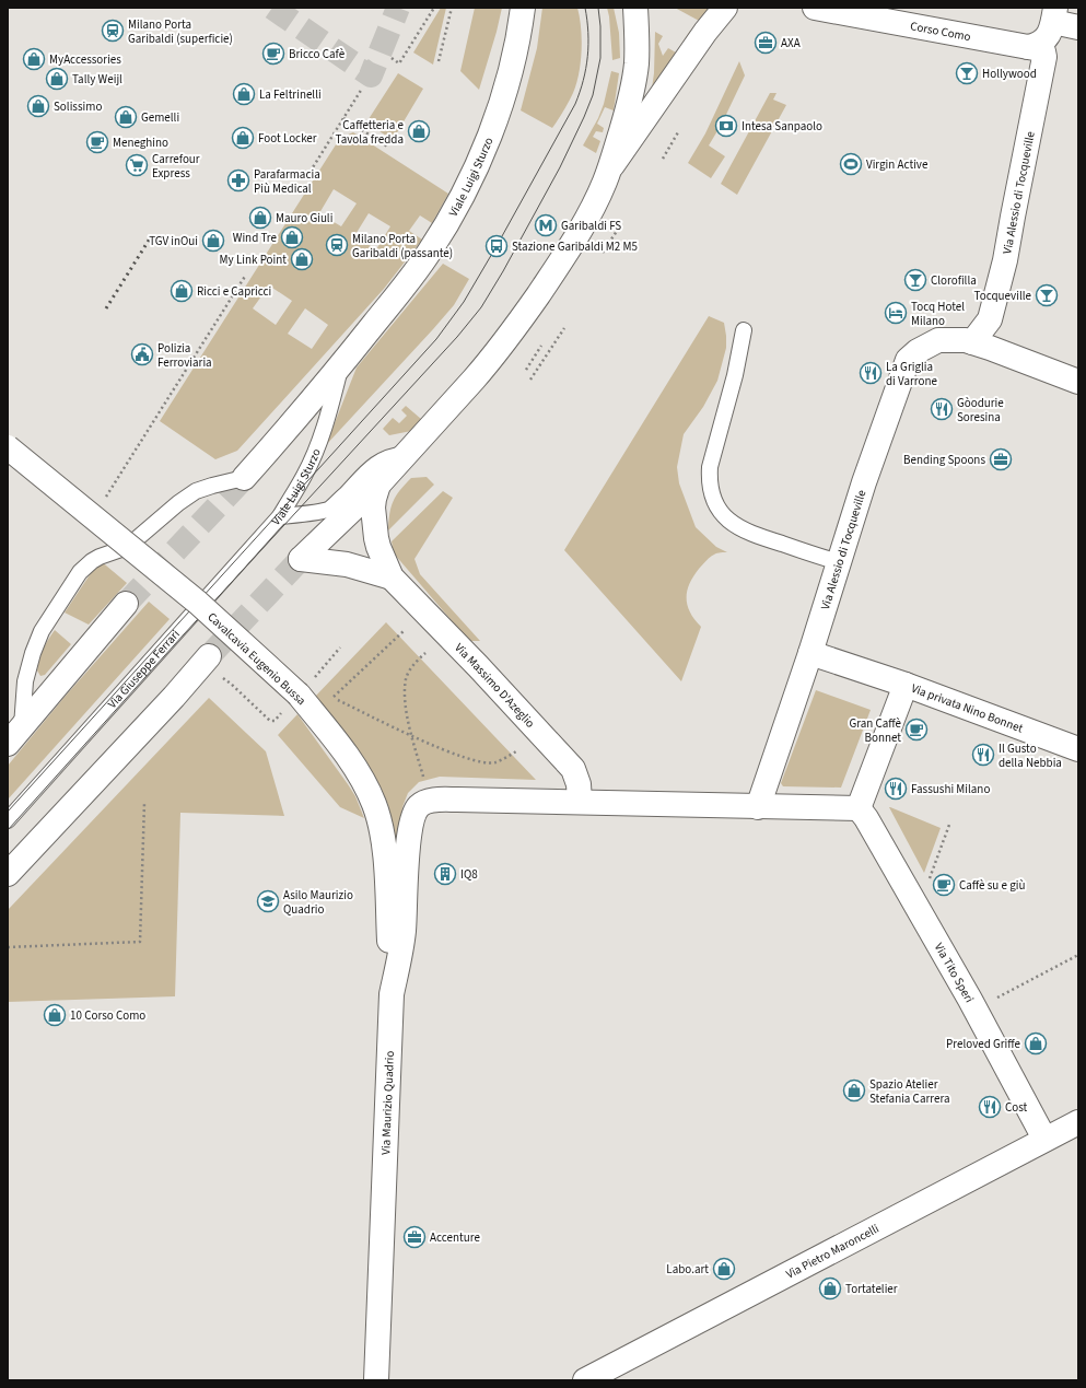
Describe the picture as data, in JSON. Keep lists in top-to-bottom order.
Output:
{
  "streets": {
    "street": [
      "Corso Como",
      "Viale Luigi Sturzo",
      "Via Alessio di Tocqueville",
      "Cavalcavia Eugenio Bussa",
      "Via Massimo D'Azeglio",
      "Via privata Nino Bonnet",
      "Via Tito Speri",
      "Via Maurizio Quadrio",
      "Via Pietro Maroncelli"
    ],
    "lane": ["Via Giuseppe Ferrari"]
  },
  "crossings": [
    ["Corso Como", "Via Alessio di Tocqueville"],
    ["Viale Luigi Sturzo", "Via Giuseppe Ferrari"],
    ["Via Alessio di Tocqueville", "Via privata Nino Bonnet"],
    ["Cavalcavia Eugenio Bussa", "Via Maurizio Quadrio"],
    ["Via Massimo D'Azeglio", "Via Maurizio Quadrio"],
    ["Via privata Nino Bonnet", "Via Tito Speri"],
    ["Via Tito Speri", "Via Pietro Maroncelli"]
  ],
  "places": {
    "station": ["Milano Porta Garibaldi (superficie)", "Milano Porta Garibaldi (passante)"],
    "office": ["AXA", "Bending Spoons", "Accenture"],
    "cafe": [
      "Bricco Cafè",
      "Meneghino",
      "Gran Caffè Bonnet",
      "Caffè su e giù"
    ],
    "shop": [
      "MyAccessories",
      "Tally Weijl",
      "La Feltrinelli",
      "Solissimo",
      "Gemelli",
      "Caffetteria e Tavola fredda",
      "Foot Locker",
      "Mauro Giuli",
      "Wind Tre",
      "TGV inOui",
      "My Link Point",
      "Ricci e Capricci",
      "10 Corso Como",
      "Preloved Griffe",
      "Spazio Atelier Stefania Carrera",
      "Labo.art",
      "Tortatelier"
    ],
    "bar": ["Hollywood", "Clorofilla", "Tocqueville"],
    "bank": ["Intesa Sanpaolo"],
    "sports": ["Virgin Active"],
    "supermarket": ["Carrefour Express"],
    "pharmacy": ["Parafarmacia Più Medical"],
    "metro station": ["Garibaldi FS"],
    "bus stop": ["Stazione Garibaldi M2 M5"],
    "hotel": ["Tocq Hotel Milano"],
    "public building": ["Polizia Ferroviaria"],
    "restaurant": [
      "La Griglia di Varrone",
      "Gòodurie Soresina",
      "Il Gusto della Nebbia",
      "Fassushi Milano",
      "Cost"
    ],
    "building": ["IQ8"],
    "school or university": ["Asilo Maurizio Quadrio"]
  }
}
